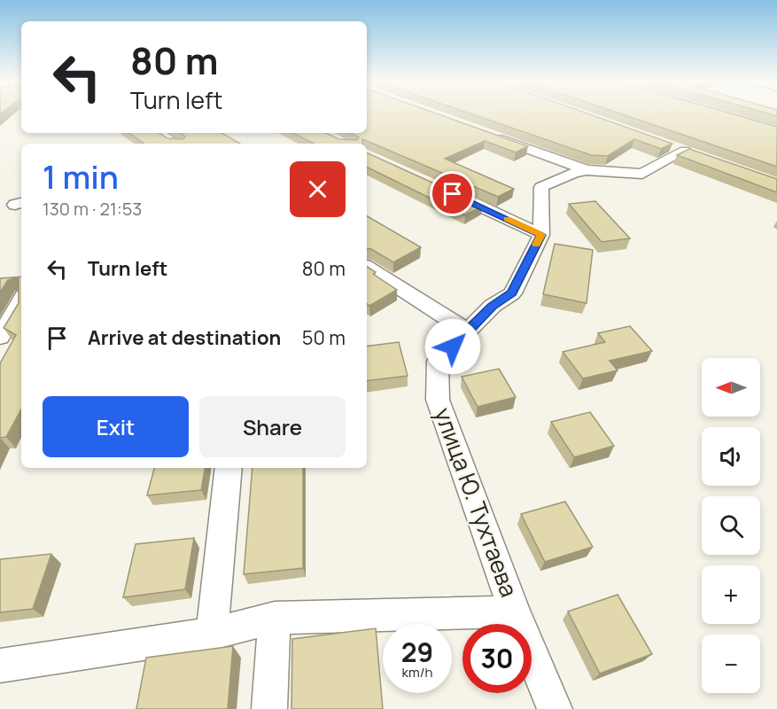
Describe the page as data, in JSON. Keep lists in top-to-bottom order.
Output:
{
  "streets": {
    "street": ["улица Ю. Тухтаева"]
  },
  "north": "left",
  "page": {
    "turn": ["80 m", "Turn left"],
    "heading": ["1 min", "130 m · 21:53"],
    "list": [
      {
        "name": "Turn left",
        "value": "80 m"
      },
      {
        "name": "Arrive at destination",
        "value": "50 m"
      }
    ],
    "map_buttons": ["+", "−"],
    "buttons": ["Exit", "Share"],
    "speed": "29 km/h",
    "limit": "30"
  }
}
